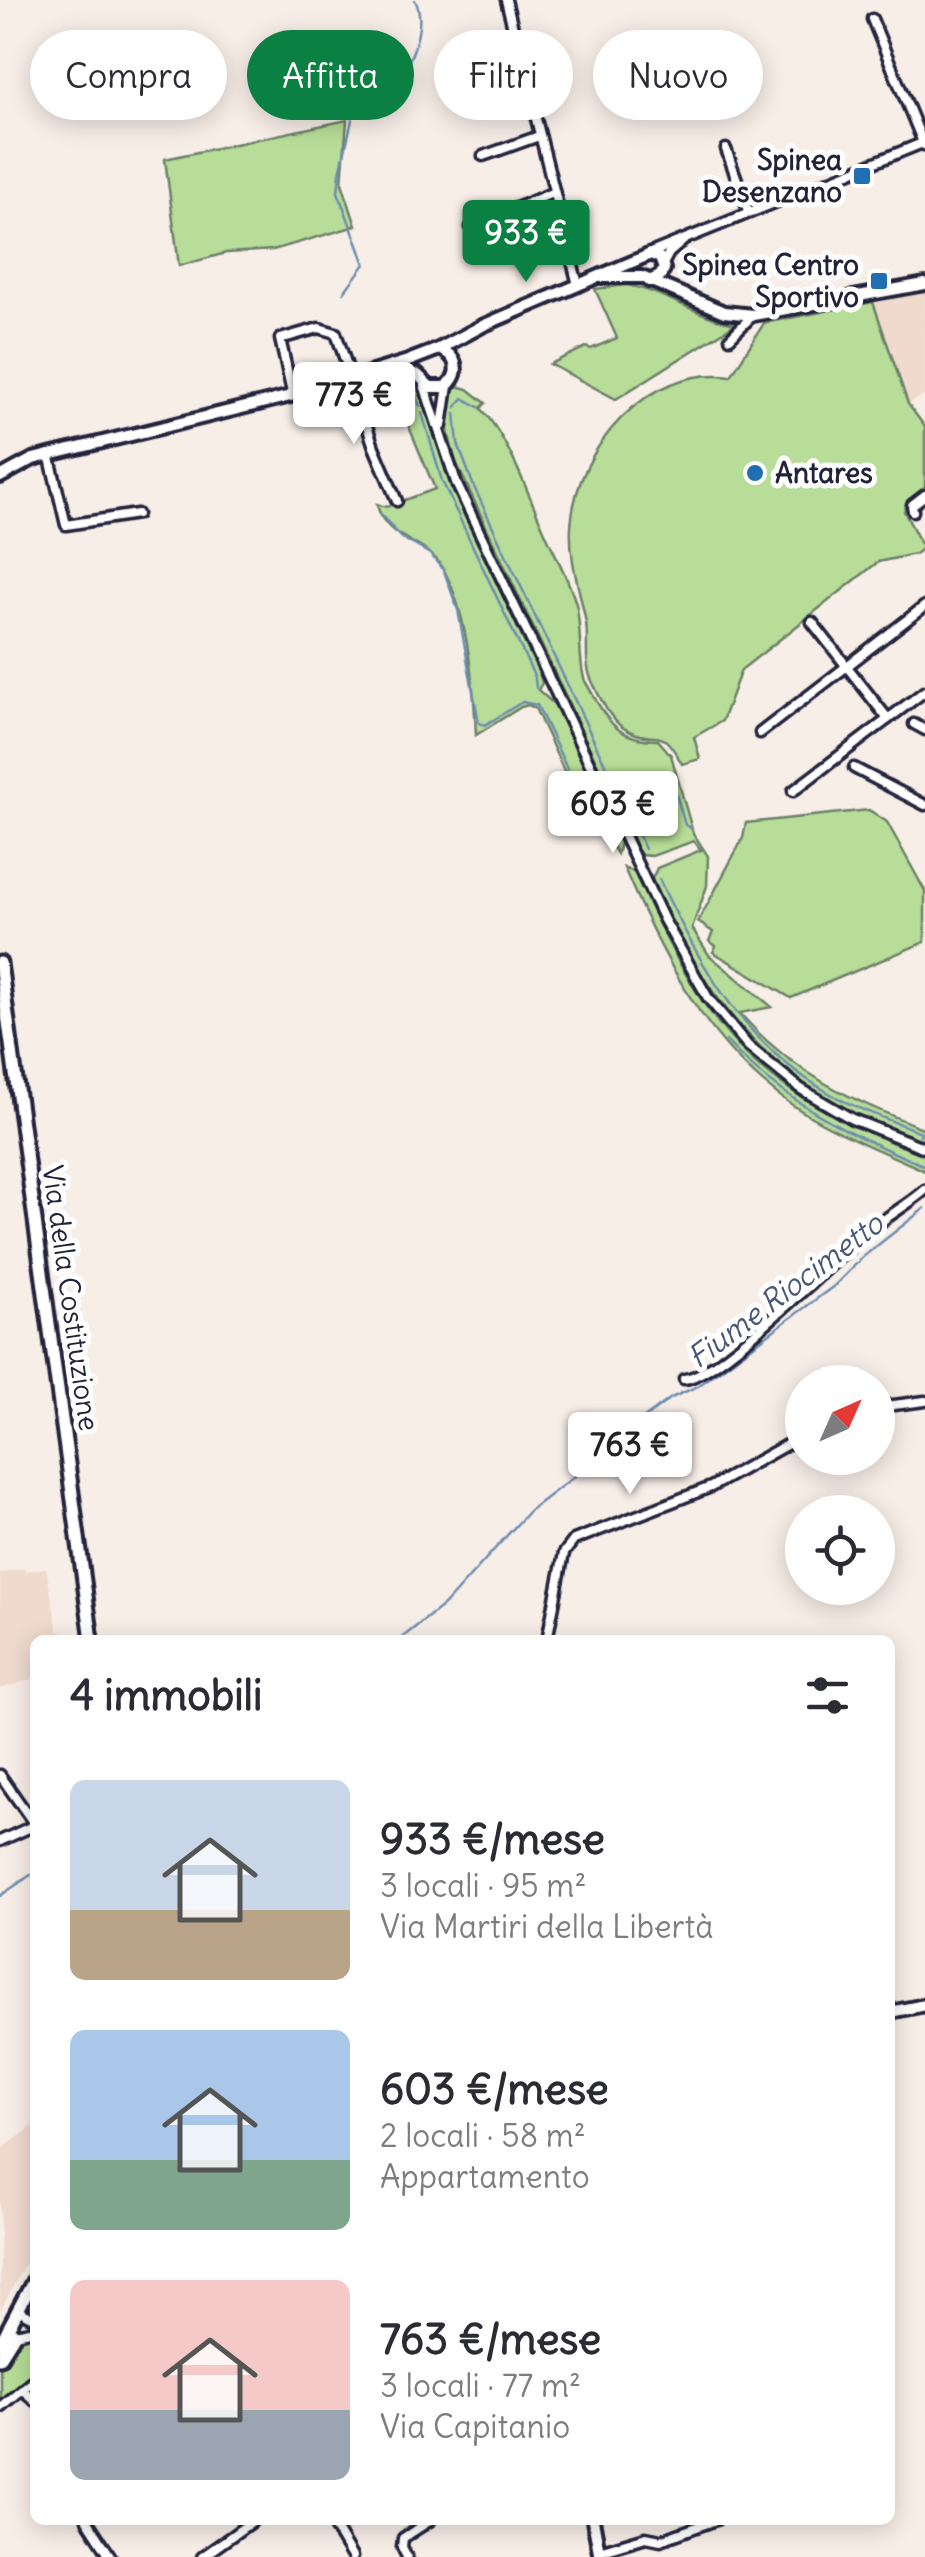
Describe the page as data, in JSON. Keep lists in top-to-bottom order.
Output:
{
  "streets": {
    "main road": ["Via della Costituzione"]
  },
  "water": ["Fiume Riocimetto"],
  "places": {
    "transit": ["Spinea Desenzano", "Spinea Centro Sportivo"],
    "other": ["Antares"]
  },
  "north": "top right",
  "page": {
    "chip": [
      "Compra",
      "Affitta",
      "Filtri",
      "Nuovo"
    ],
    "price": [
      "933 €",
      "773 €",
      "603 €",
      "763 €"
    ],
    "heading": "4 immobili",
    "list": [
      {
        "name": "933 €/mese",
        "note": "3 locali · 95 m² · Via Martiri della Libertà"
      },
      {
        "name": "603 €/mese",
        "note": "2 locali · 58 m² · Appartamento"
      },
      {
        "name": "763 €/mese",
        "note": "3 locali · 77 m² · Via Capitanio"
      }
    ]
  }
}
